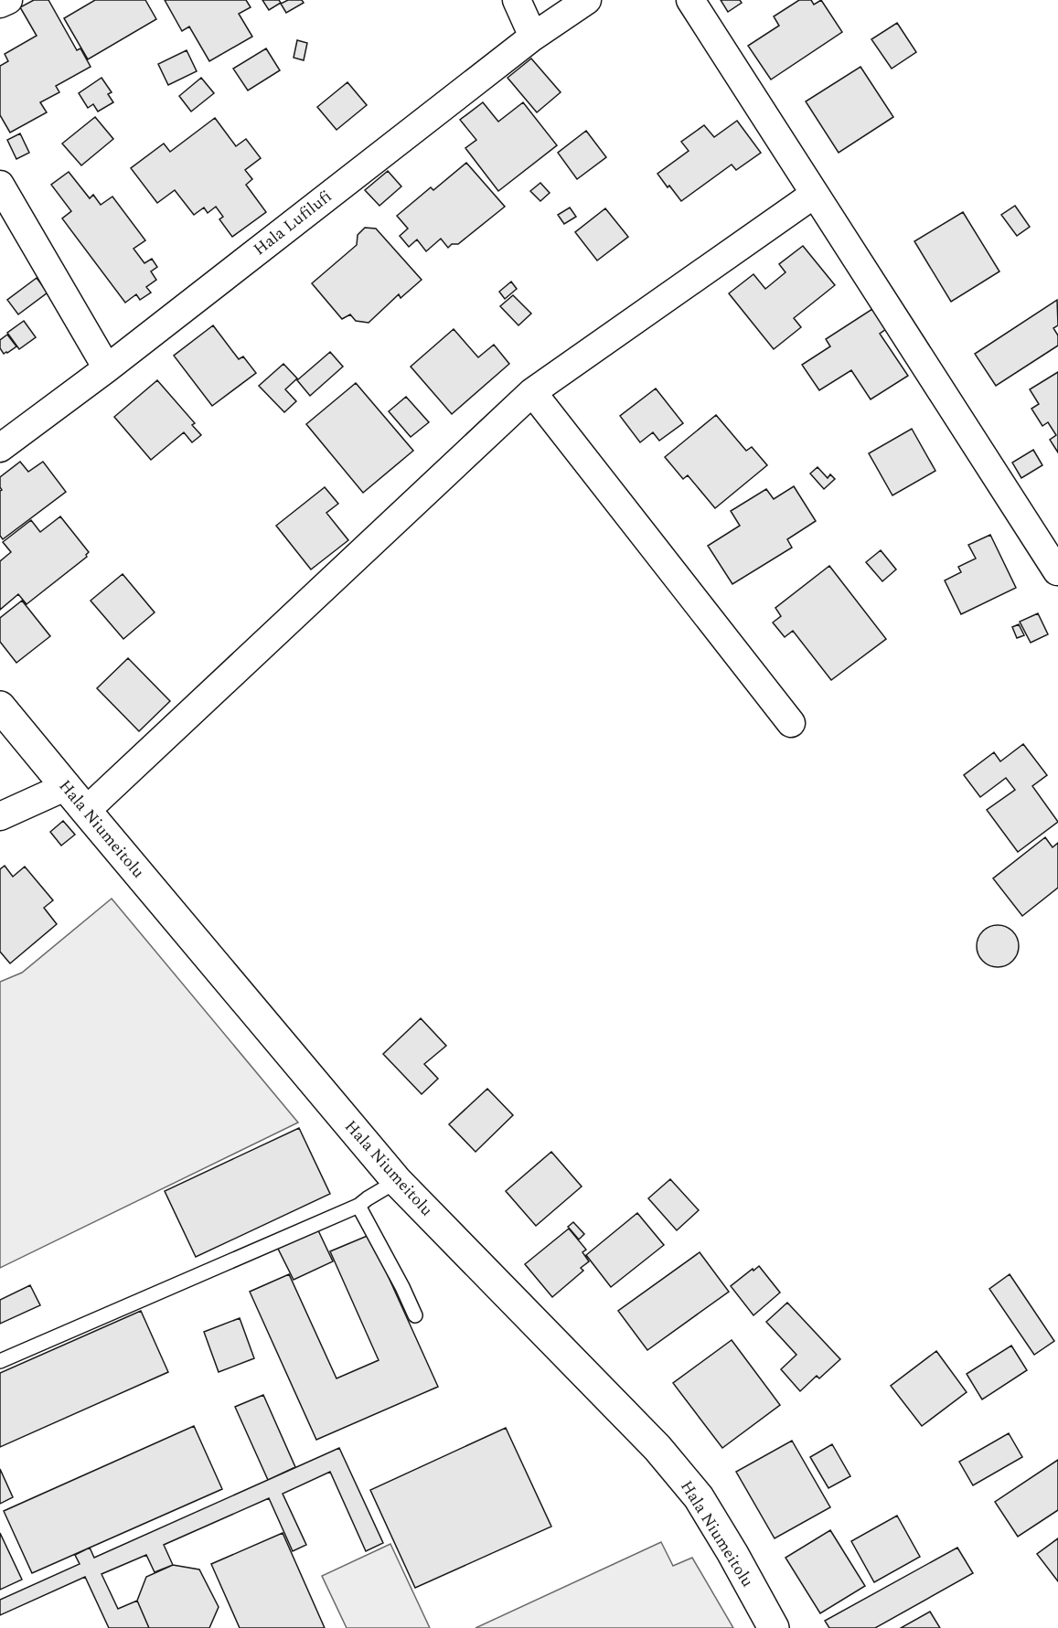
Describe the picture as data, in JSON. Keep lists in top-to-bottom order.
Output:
{
  "streets": {
    "street": ["Hala Lufilufi", "Hala Niumeitolu"]
  }
}
